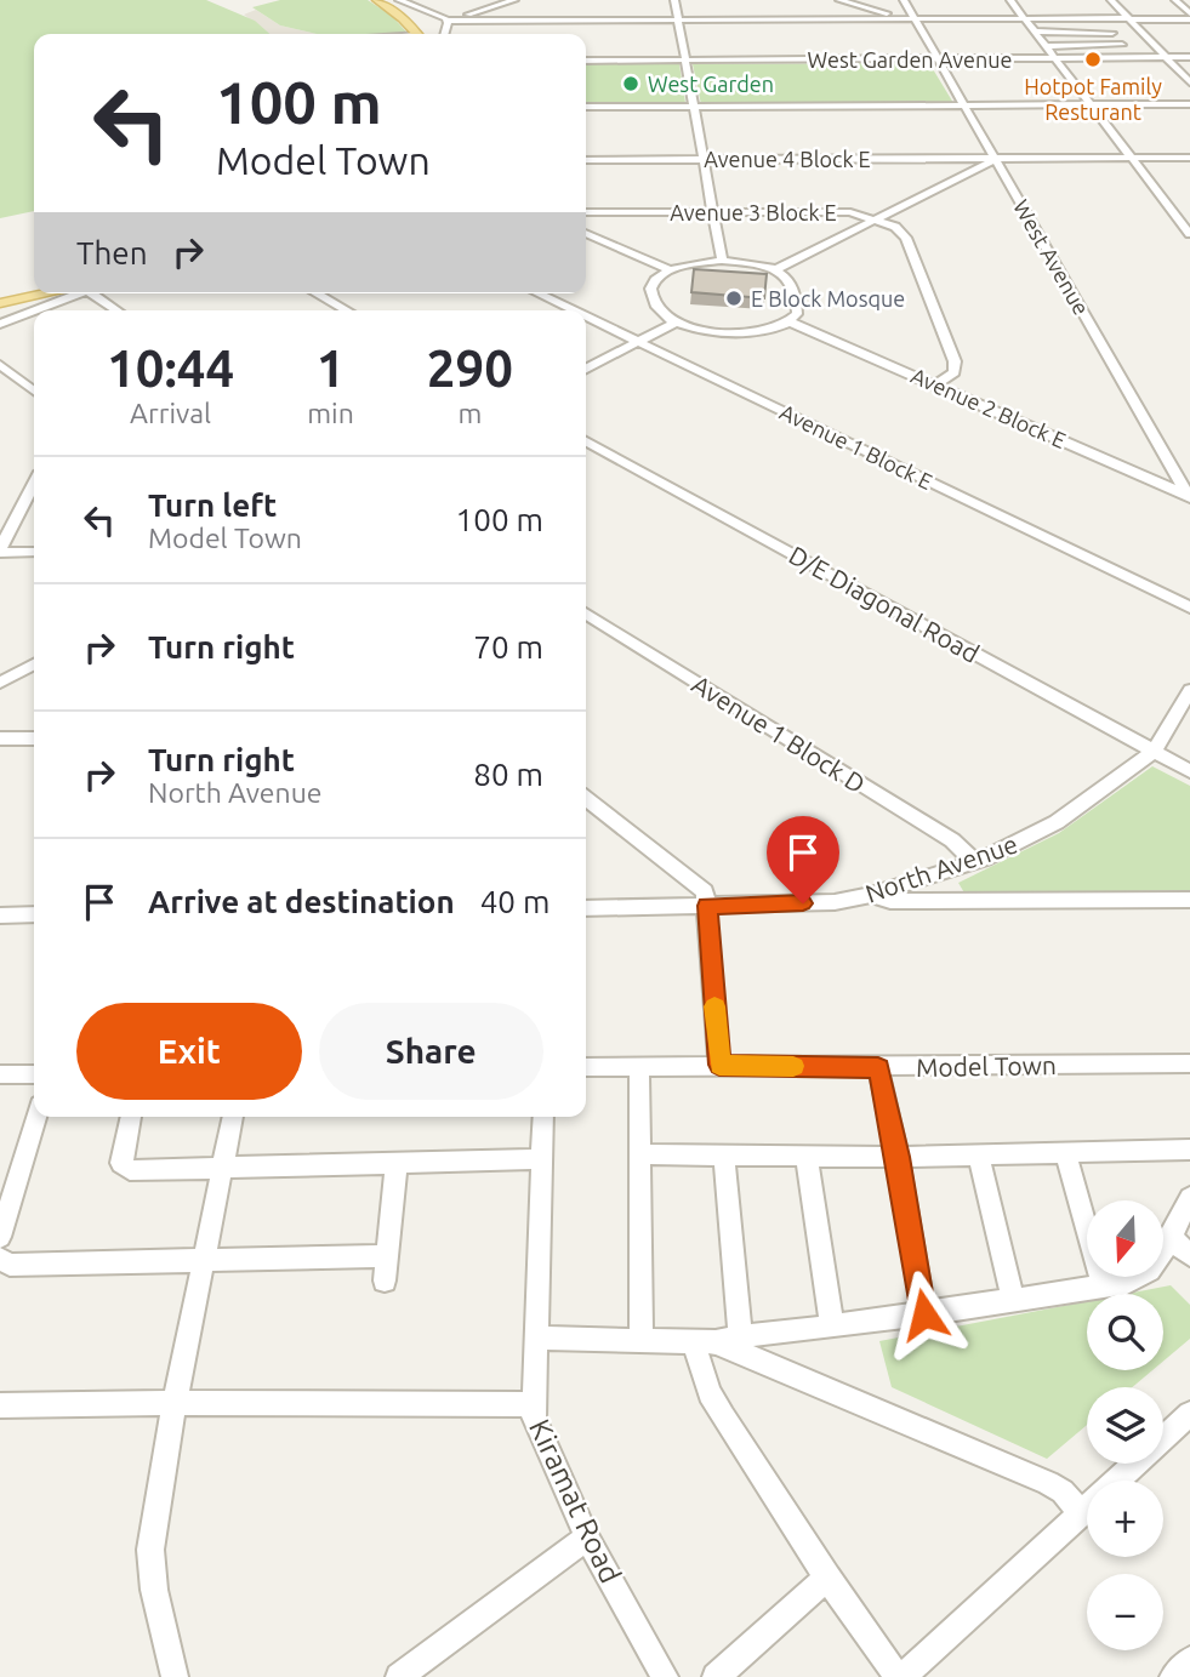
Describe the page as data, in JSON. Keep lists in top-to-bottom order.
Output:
{
  "streets": {
    "street": [
      "West Garden Avenue",
      "Avenue 4 Block E",
      "Avenue 3 Block E",
      "West Avenue",
      "Avenue 2 Block E",
      "Avenue 1 Block E",
      "D/E Diagonal Road",
      "Avenue 1 Block D",
      "North Avenue",
      "Model Town",
      "Kiramat Road"
    ]
  },
  "crossings": [
    ["West Garden Avenue", "West Avenue"],
    ["Avenue 4 Block E", "West Avenue"],
    ["Avenue 3 Block E", "Avenue 2 Block E"],
    ["West Avenue", "Avenue 2 Block E"],
    ["D/E Diagonal Road", "North Avenue"],
    ["Avenue 1 Block D", "North Avenue"]
  ],
  "places": ["Hotpot Family Resturant", "West Garden", "E Block Mosque"],
  "north": "bottom",
  "page": {
    "turn": ["100 m", "Model Town"],
    "then": "Then",
    "eta": [
      "10:44",
      "Arrival",
      "1",
      "min",
      "290",
      "m"
    ],
    "list": [
      {
        "name": "Turn left",
        "note": "Model Town",
        "value": "100 m"
      },
      {
        "name": "Turn right",
        "value": "70 m"
      },
      {
        "name": "Turn right",
        "note": "North Avenue",
        "value": "80 m"
      },
      {
        "name": "Arrive at destination",
        "value": "40 m"
      }
    ],
    "buttons": ["Exit", "Share"],
    "map_buttons": ["+", "−"]
  }
}
